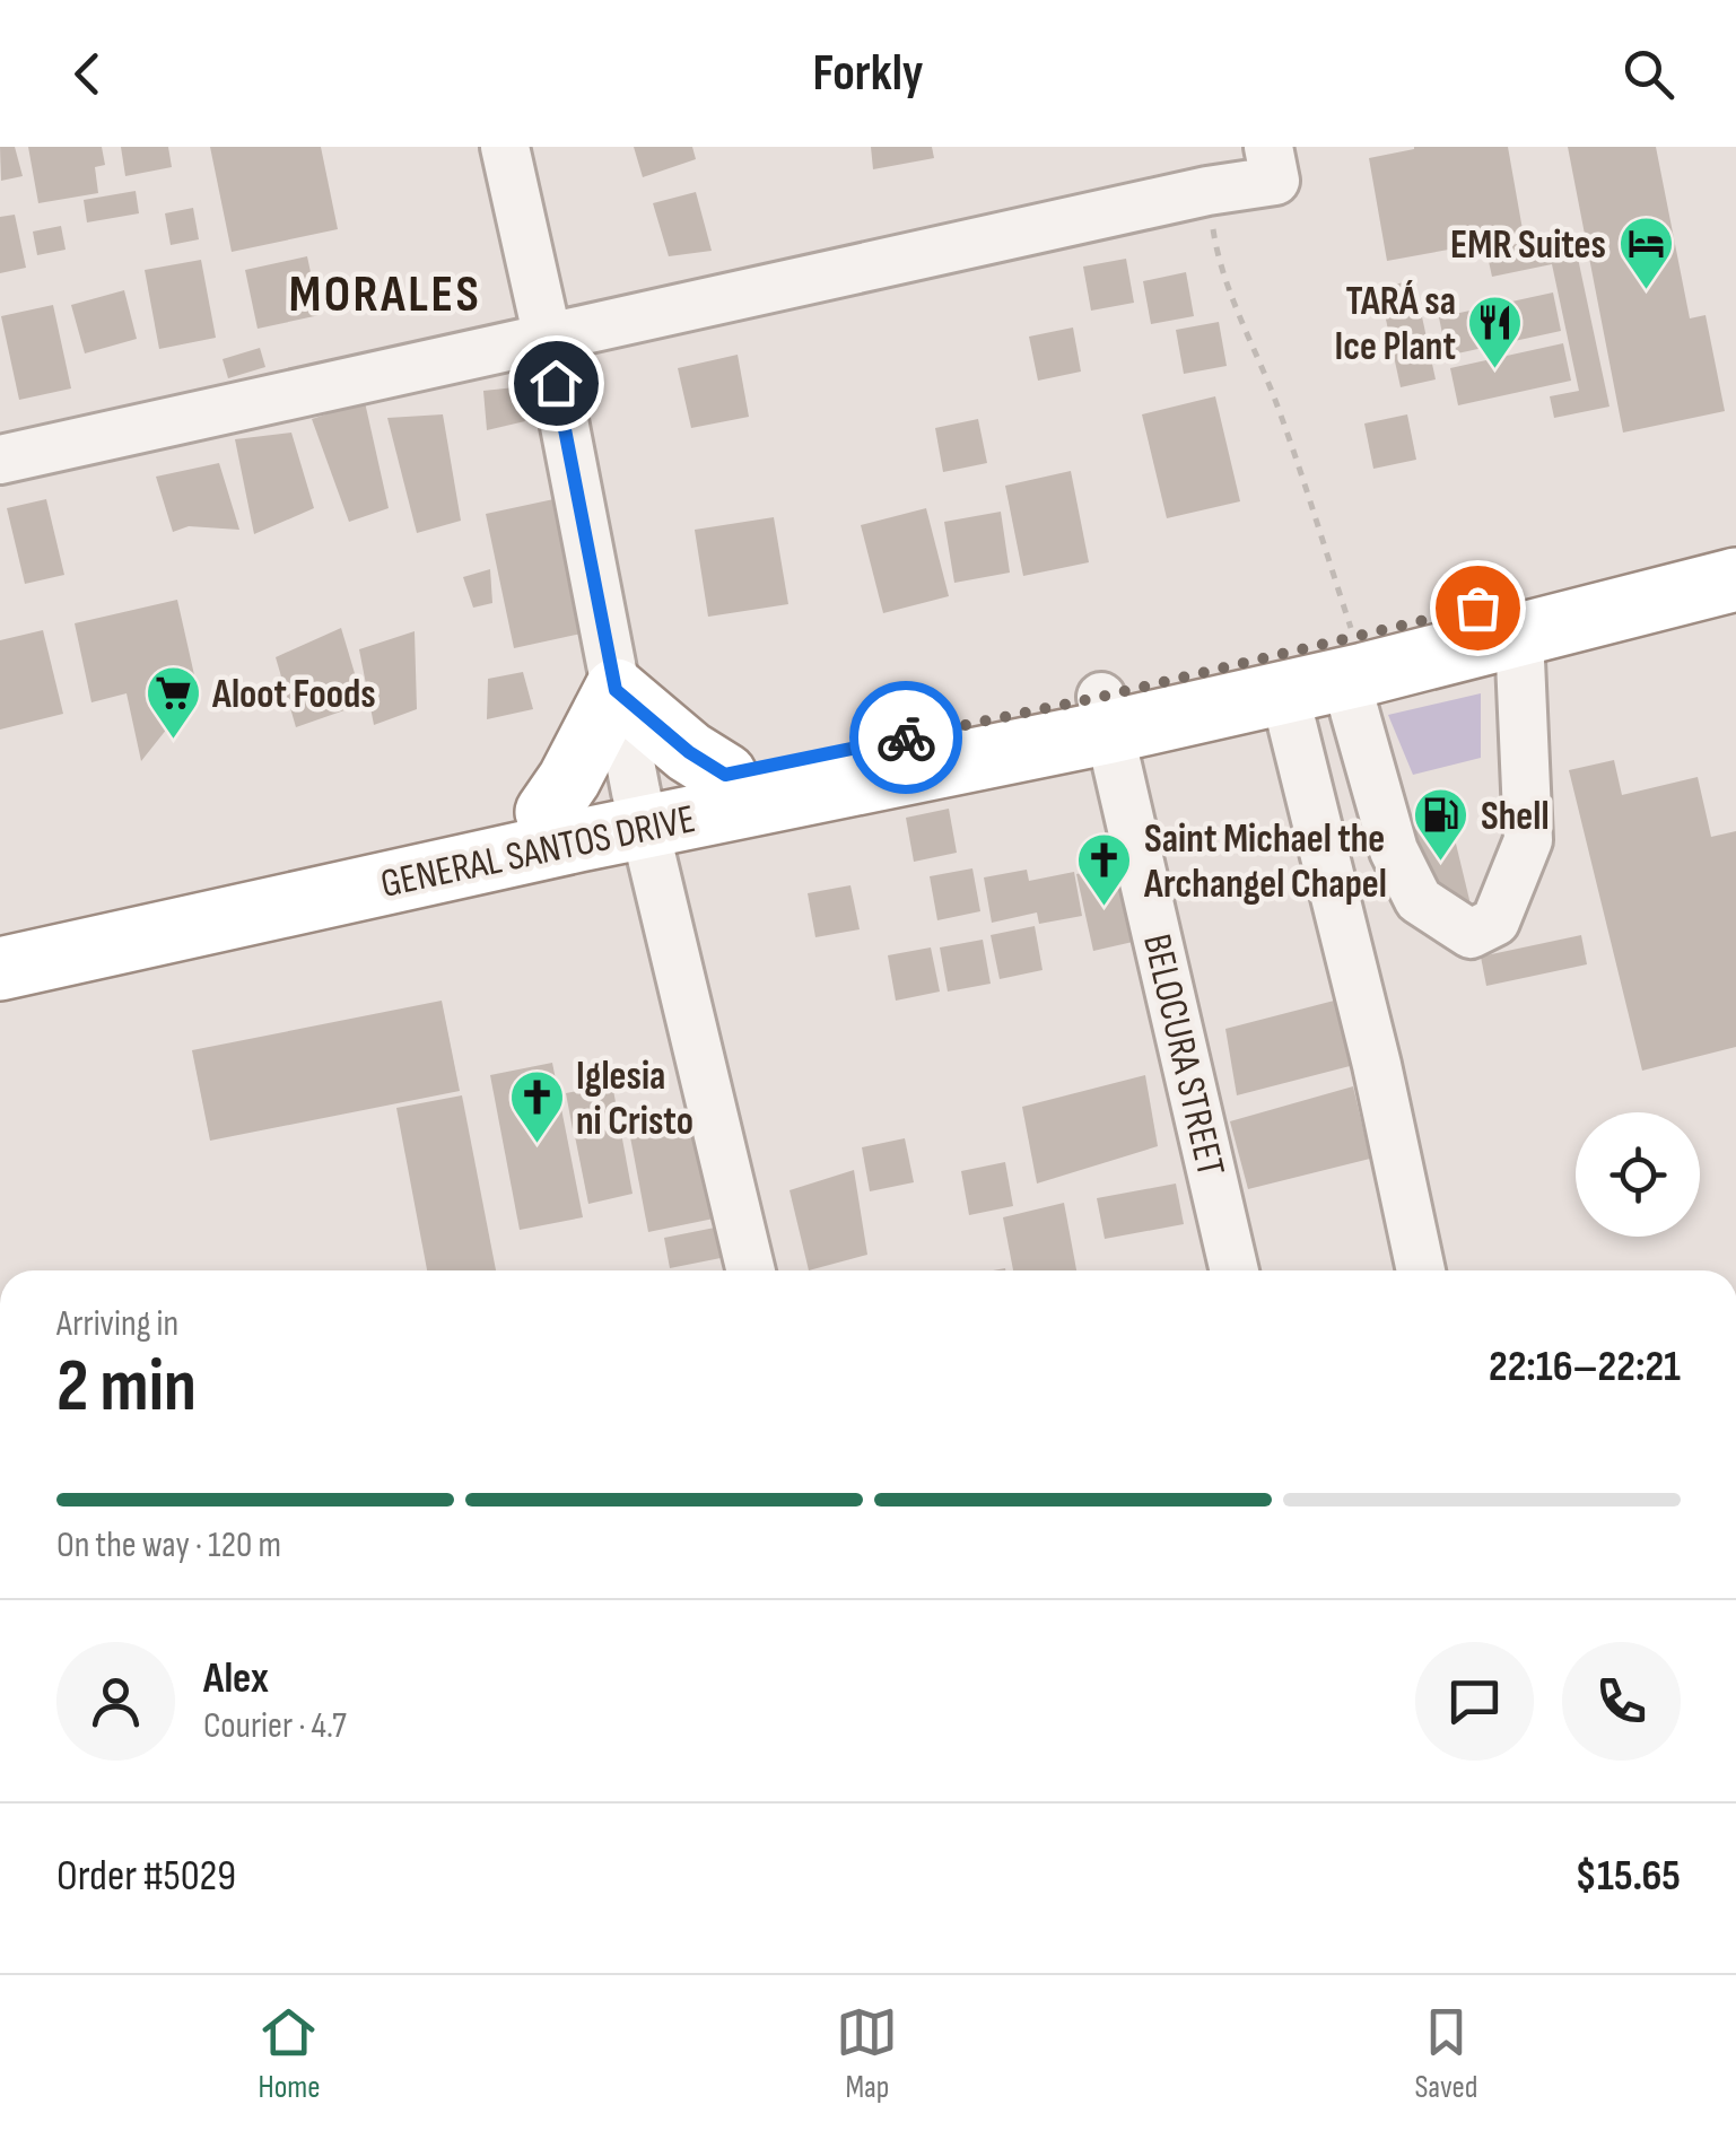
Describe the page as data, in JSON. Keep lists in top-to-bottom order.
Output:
{
  "streets": {
    "highway": ["GENERAL SANTOS DRIVE"],
    "street": ["BELOCURA STREET"]
  },
  "crossings": [
    ["GENERAL SANTOS DRIVE", "BELOCURA STREET"]
  ],
  "districts": ["MORALES"],
  "places": {
    "hotel": ["EMR Suites"],
    "restaurant": ["TARÁ sa Ice Plant"],
    "supermarket": ["Aloot Foods"],
    "fuel station": ["Shell"],
    "church": ["Saint Michael the Archangel Chapel", "Iglesia ni Cristo"]
  },
  "page": {
    "header": "Forkly",
    "heading": ["2 min", "Arriving in", "22:16–22:21"],
    "panel": [
      "Alex",
      "Courier · 4.7",
      "Order #5029",
      "$15.65"
    ],
    "bar": "On the way · 120 m",
    "tabs": ["Home", "Map", "Saved"]
  }
}
